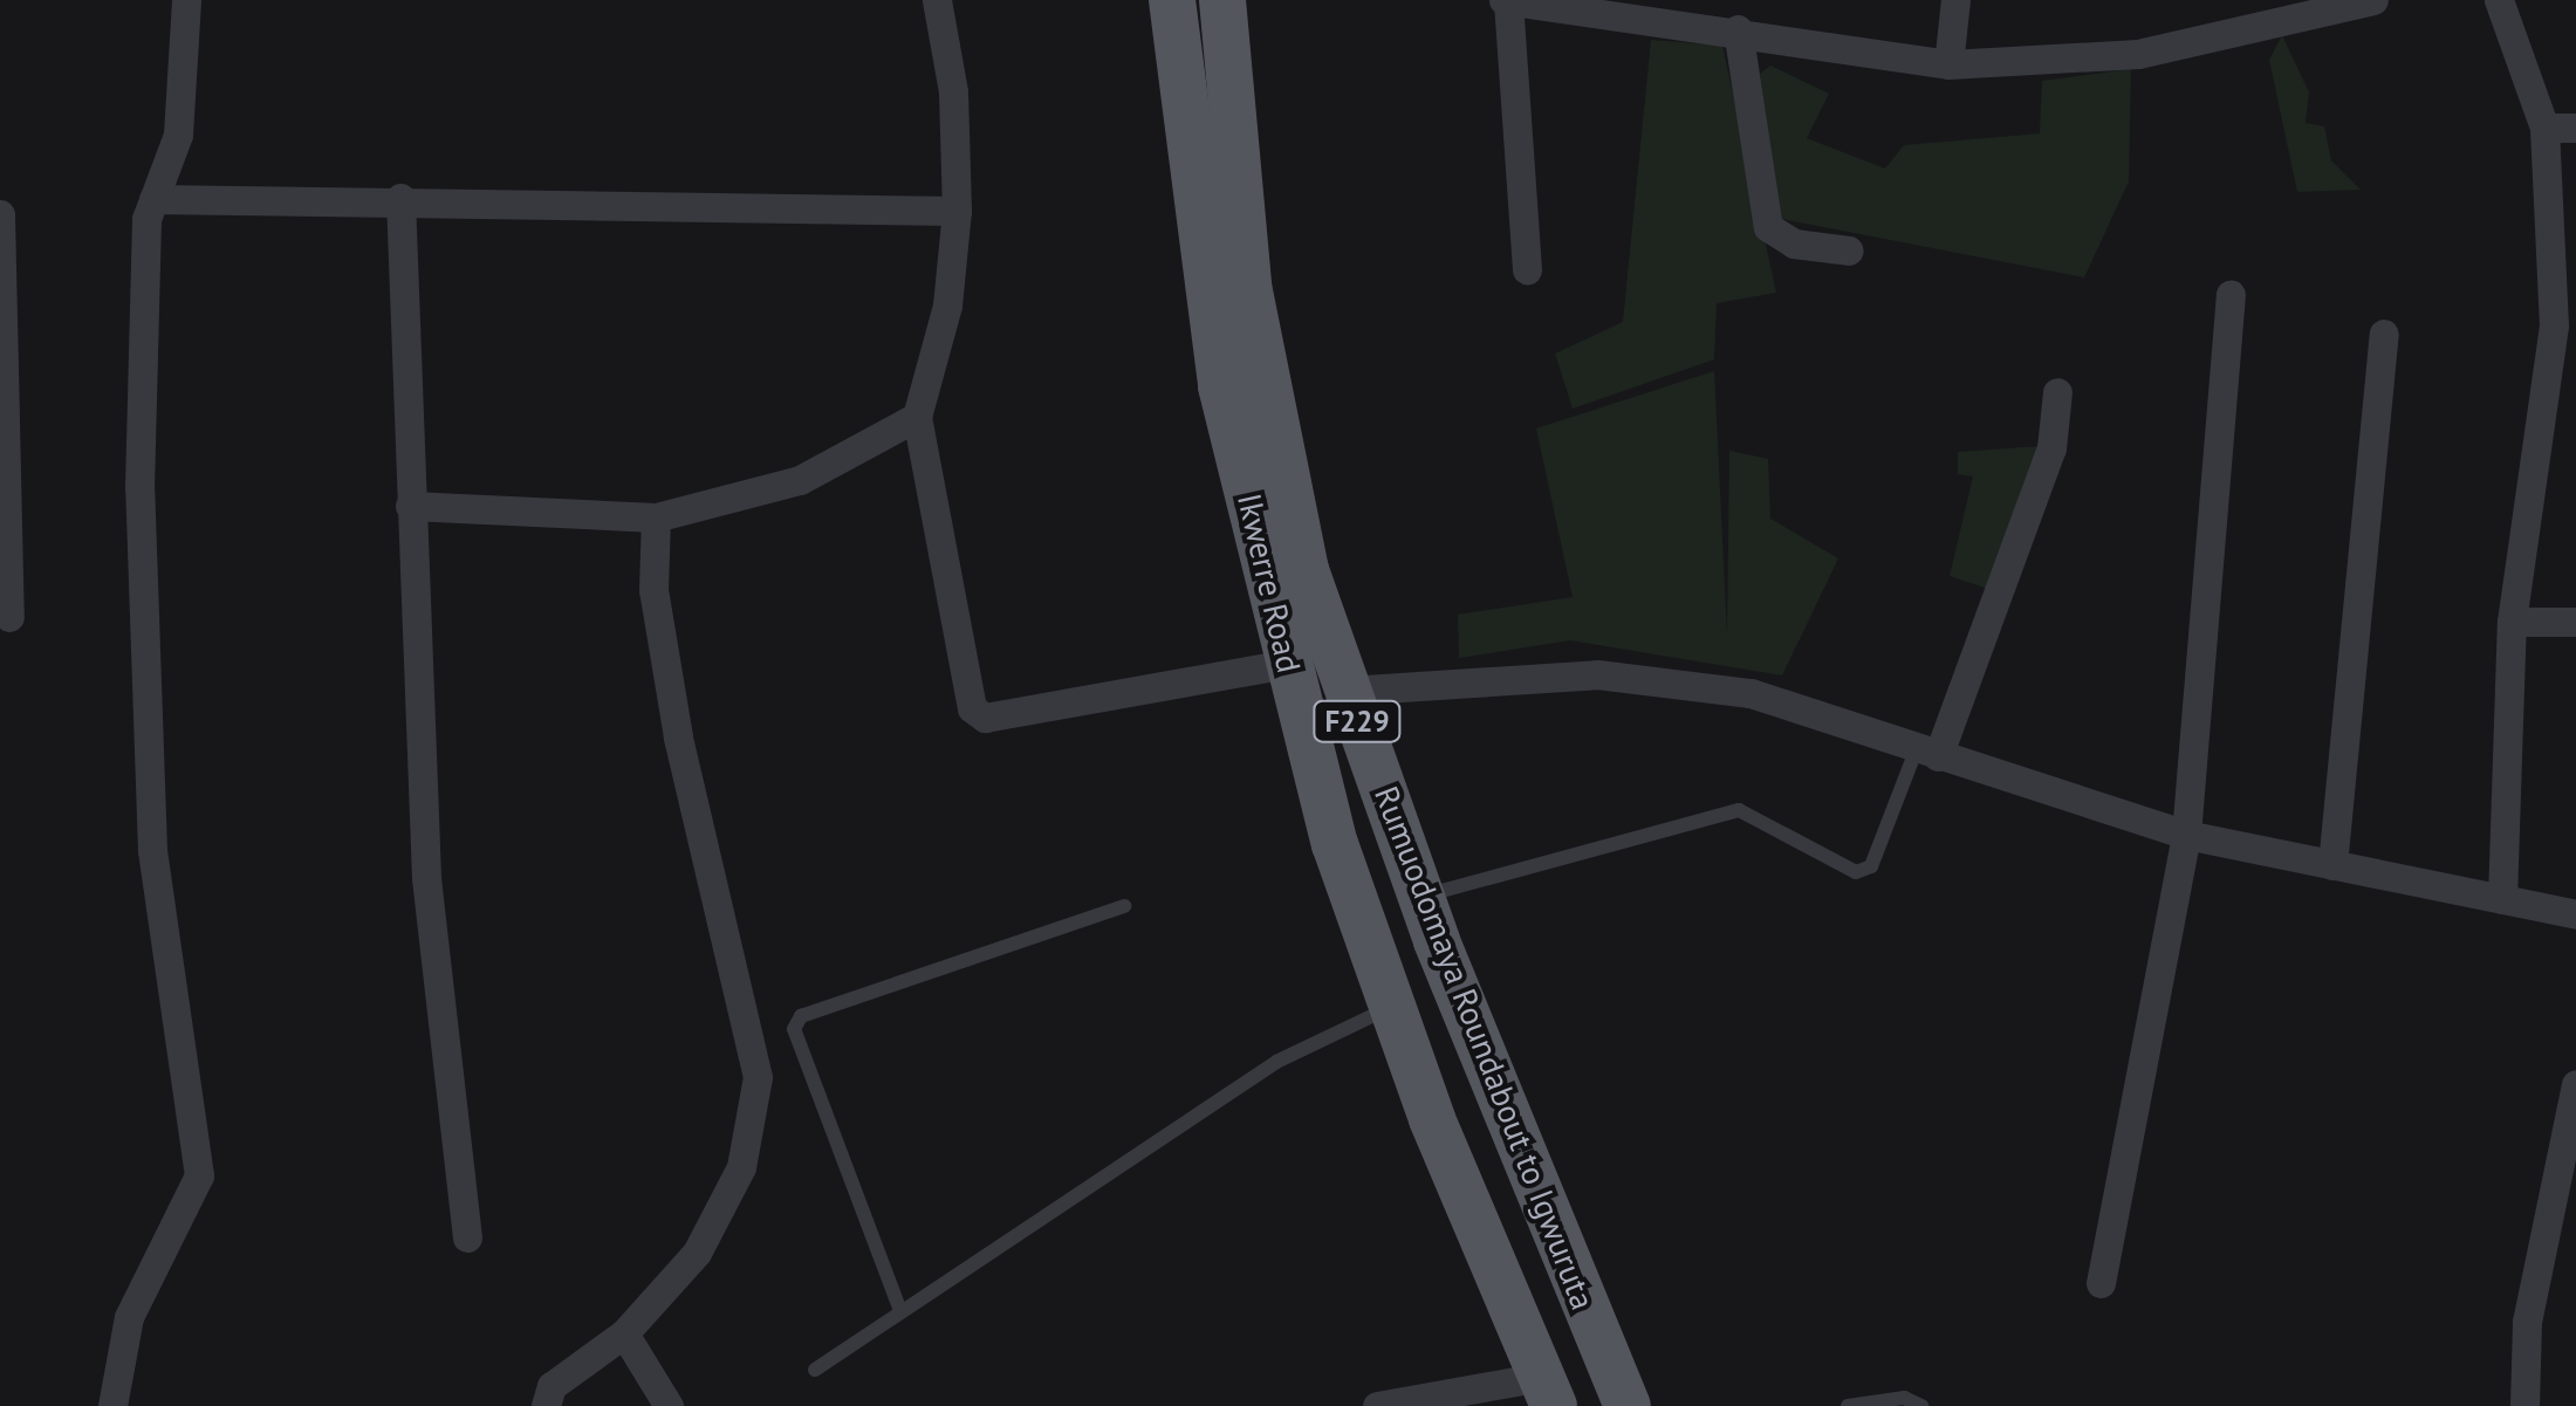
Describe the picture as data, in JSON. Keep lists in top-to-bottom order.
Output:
{
  "streets": {
    "main road": ["Ikwerre Road", "F229", "Rumuodomaya Roundabout to Igwuruta"]
  }
}
